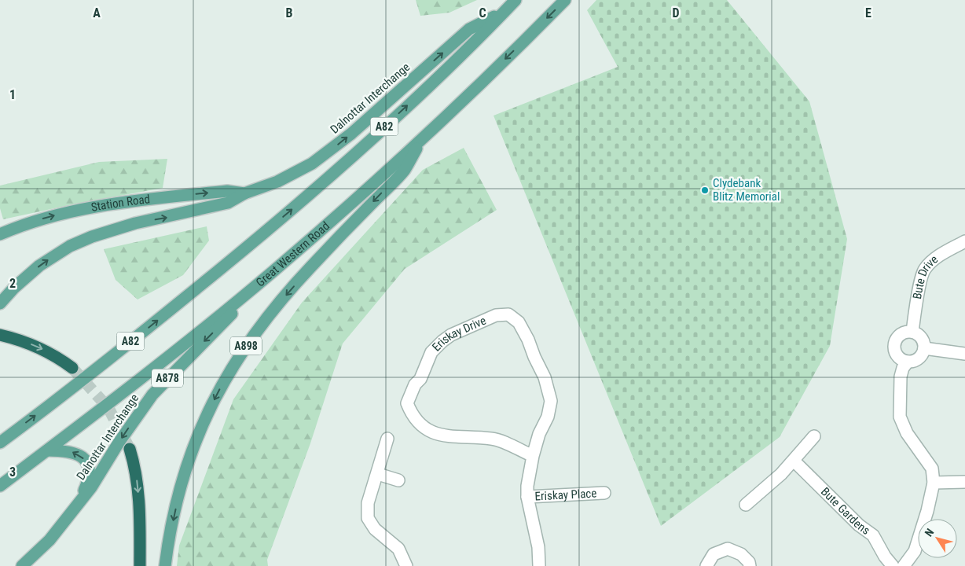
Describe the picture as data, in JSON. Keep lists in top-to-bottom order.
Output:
{
  "streets": {
    "main road": [
      "Dalnottar Interchange",
      "A82",
      "Station Road",
      "Great Western Road",
      "A898",
      "A878"
    ],
    "street": [
      "Bute Drive",
      "Eriskay Drive",
      "Eriskay Place",
      "Bute Gardens"
    ]
  },
  "crossings": [
    ["Dalnottar Interchange", "A82"],
    ["Dalnottar Interchange", "Station Road"],
    ["Dalnottar Interchange", "Great Western Road"],
    ["Dalnottar Interchange", "A878"],
    ["Great Western Road", "A898"],
    ["Great Western Road", "A878"],
    ["Eriskay Drive", "Eriskay Place"]
  ],
  "places": ["Clydebank Blitz Memorial"],
  "north": "top left",
  "grid": {
    "columns": [
      "A",
      "B",
      "C",
      "D",
      "E"
    ],
    "rows": ["1", "2", "3"]
  }
}
